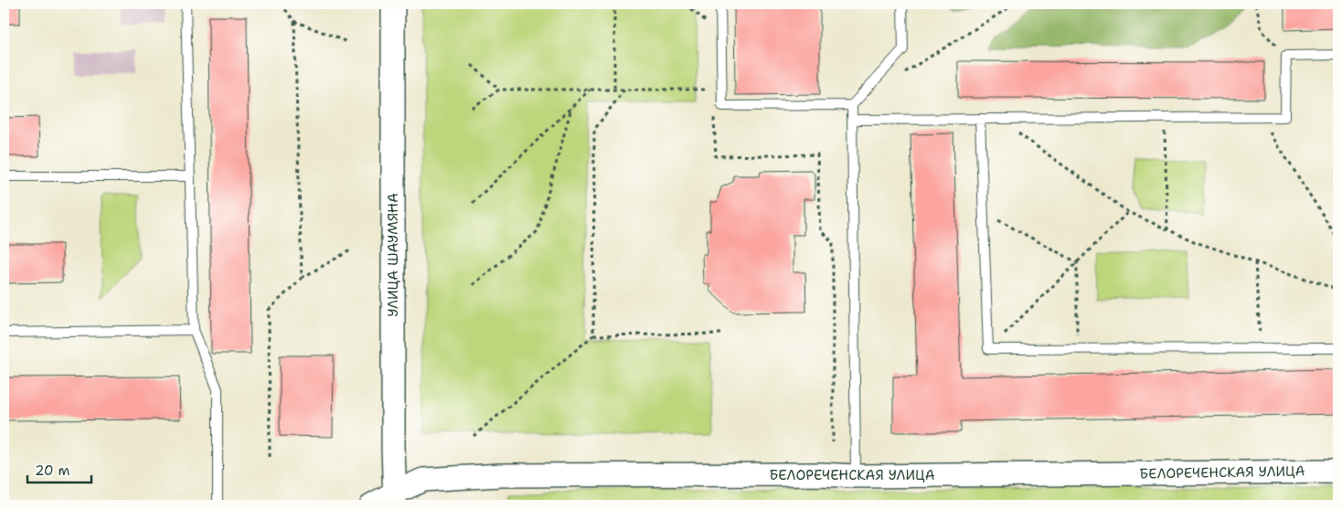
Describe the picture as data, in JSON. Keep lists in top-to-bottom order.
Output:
{
  "streets": {
    "street": ["УЛИЦА ШАУМЯНА", "БЕЛОРЕЧЕНСКАЯ УЛИЦА"]
  },
  "crossings": [
    ["УЛИЦА ШАУМЯНА", "БЕЛОРЕЧЕНСКАЯ УЛИЦА"]
  ],
  "scale_bar": "20 m"
}
